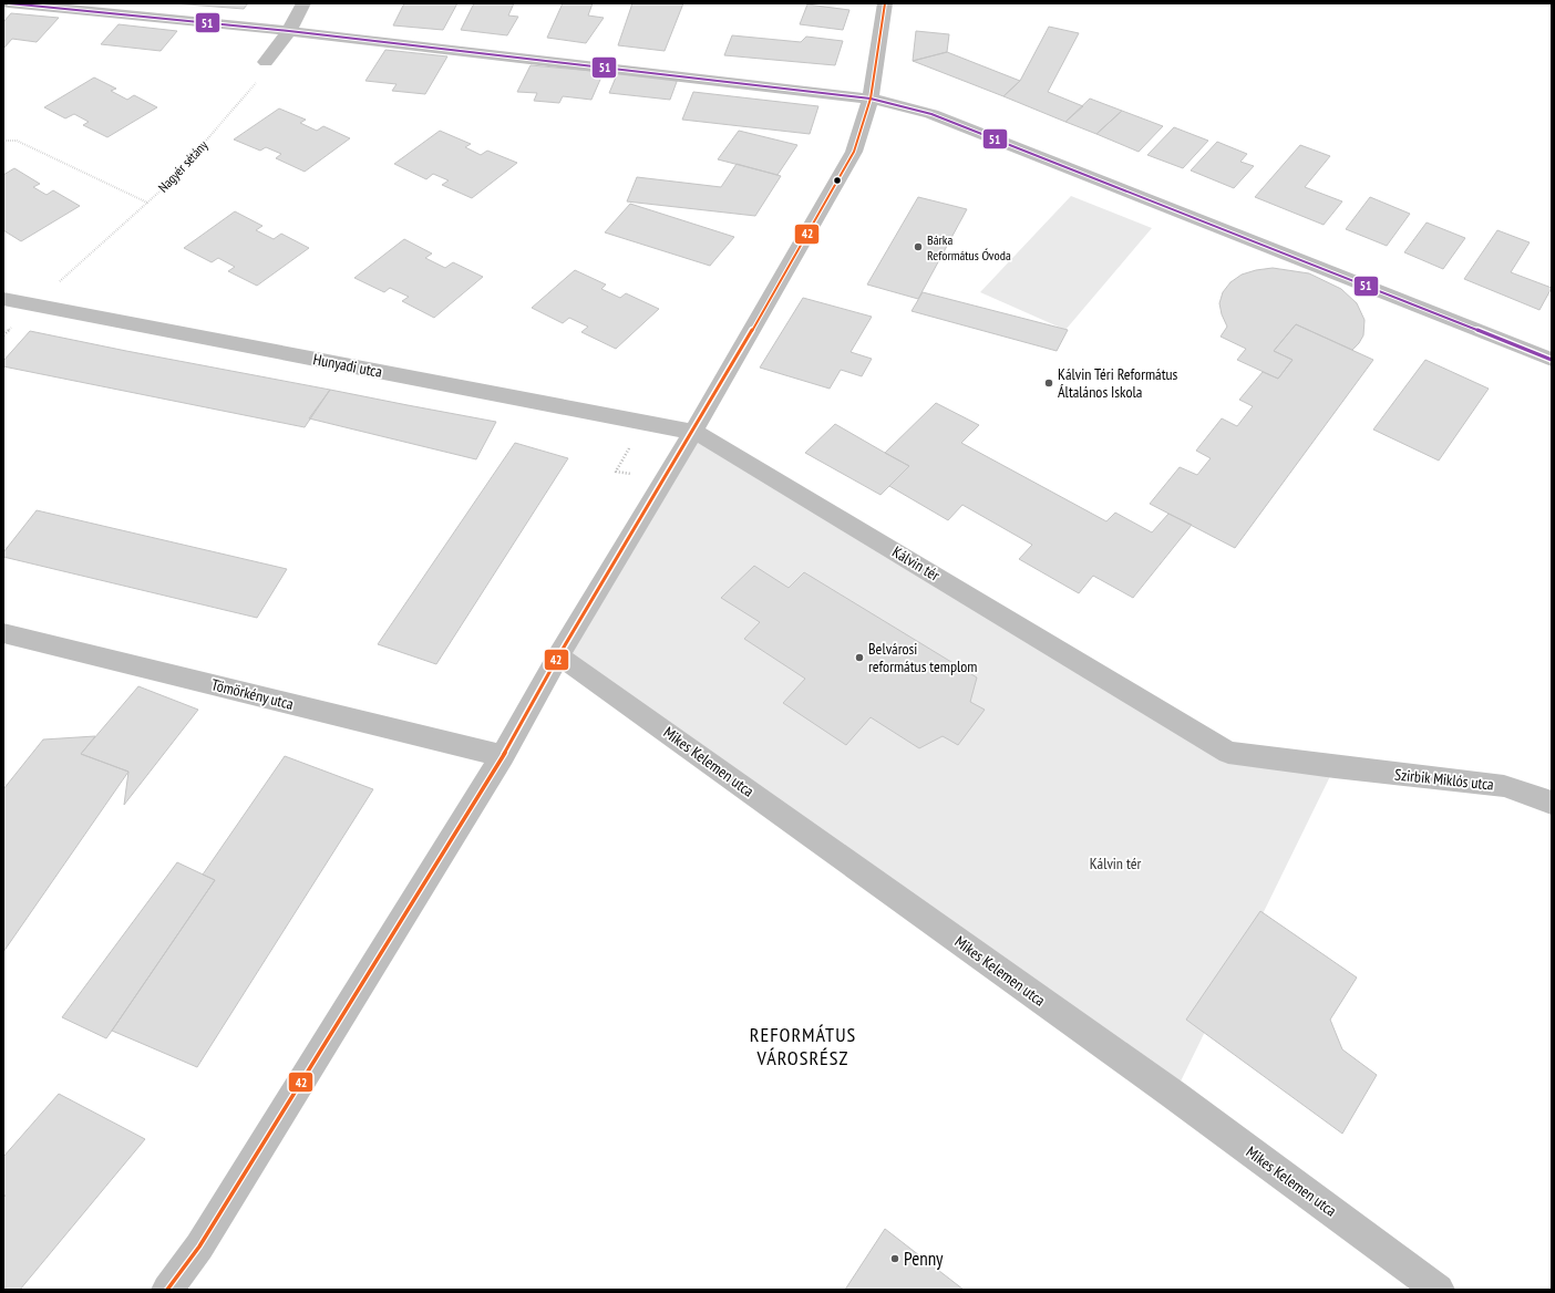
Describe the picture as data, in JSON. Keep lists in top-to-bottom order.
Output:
{
  "streets": {
    "street": [
      "Hunyadi utca",
      "Kálvin tér",
      "Tömörkény utca",
      "Mikes Kelemen utca",
      "Szirbik Miklós utca"
    ],
    "path": ["Nagyér sétány"]
  },
  "crossings": [
    ["Nagyér sétány", "Hunyadi utca"],
    ["Hunyadi utca", "Kálvin tér"],
    ["Kálvin tér", "Szirbik Miklós utca"]
  ],
  "districts": ["REFORMÁTUS VÁROSRÉSZ"],
  "parks": ["Kálvin tér"],
  "places": [
    "Bárka Református Óvoda",
    "Kálvin Téri Református Általános Iskola",
    "Belvárosi református templom",
    "Penny"
  ],
  "lines": ["transit line 51", "transit line 42"]
}
